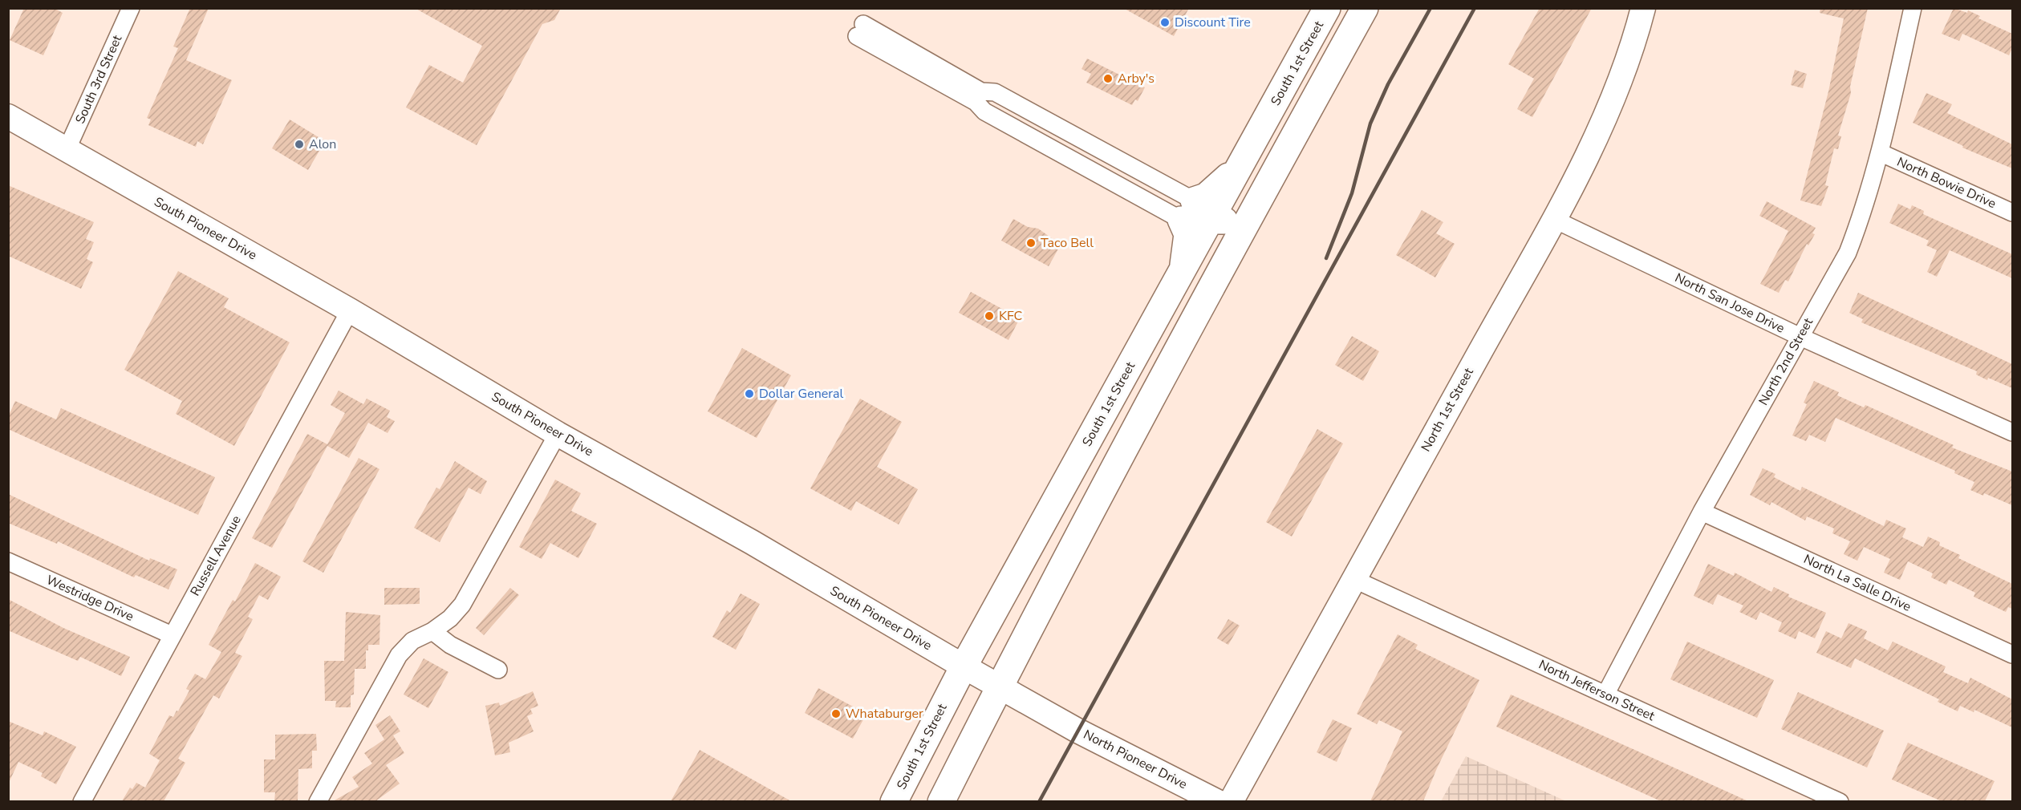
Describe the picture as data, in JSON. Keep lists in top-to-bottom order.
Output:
{
  "streets": {
    "main road": ["South 1st Street"],
    "street": [
      "South 3rd Street",
      "North Bowie Drive",
      "South Pioneer Drive",
      "North San Jose Drive",
      "North 2nd Street",
      "North 1st Street",
      "Russell Avenue",
      "North La Salle Drive",
      "Westridge Drive",
      "North Jefferson Street",
      "North Pioneer Drive"
    ]
  },
  "crossings": [
    ["South 1st Street", "South Pioneer Drive"],
    ["South 3rd Street", "South Pioneer Drive"],
    ["North Bowie Drive", "North 2nd Street"],
    ["South Pioneer Drive", "Russell Avenue"],
    ["South Pioneer Drive", "North Pioneer Drive"],
    ["North San Jose Drive", "North 2nd Street"],
    ["North San Jose Drive", "North 1st Street"],
    ["North 2nd Street", "North La Salle Drive"],
    ["North 2nd Street", "North Jefferson Street"],
    ["North 1st Street", "North Jefferson Street"],
    ["Russell Avenue", "Westridge Drive"]
  ],
  "places": [
    "Discount Tire",
    "Arby's",
    "Alon",
    "Taco Bell",
    "KFC",
    "Dollar General",
    "Whataburger"
  ]
}
